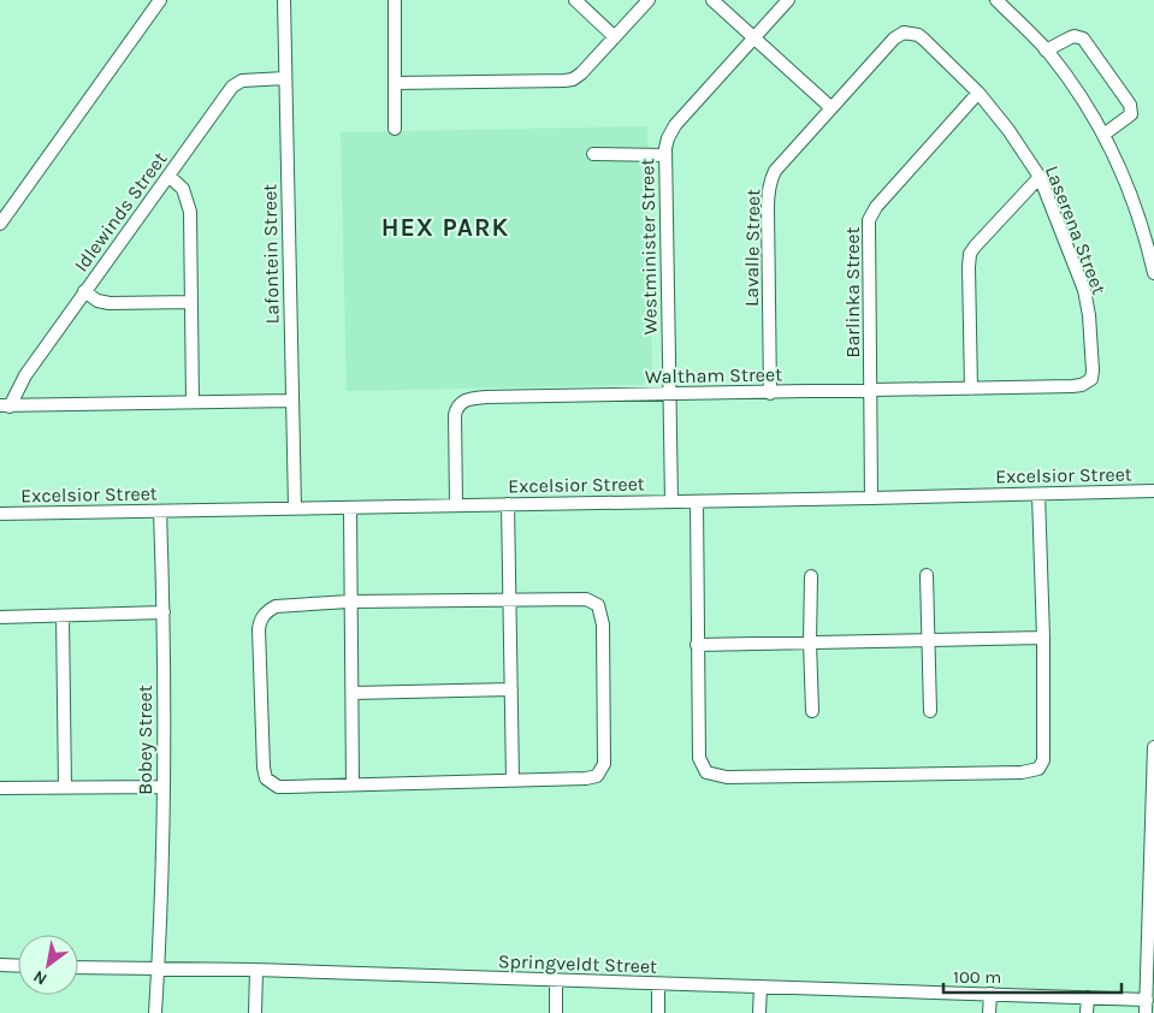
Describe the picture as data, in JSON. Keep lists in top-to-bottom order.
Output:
{
  "streets": {
    "street": [
      "Idlewinds Street",
      "Laserena Street",
      "Westminister Street",
      "Lavalle Street",
      "Lafontein Street",
      "Barlinka Street",
      "Waltham Street",
      "Excelsior Street",
      "Bobey Street",
      "Springveldt Street"
    ]
  },
  "crossings": [
    ["Idlewinds Street", "Lafontein Street"],
    ["Laserena Street", "Lavalle Street"],
    ["Laserena Street", "Barlinka Street"],
    ["Laserena Street", "Waltham Street"],
    ["Westminister Street", "Waltham Street"],
    ["Westminister Street", "Excelsior Street"],
    ["Lavalle Street", "Waltham Street"],
    ["Lafontein Street", "Excelsior Street"],
    ["Barlinka Street", "Waltham Street"],
    ["Barlinka Street", "Excelsior Street"],
    ["Waltham Street", "Excelsior Street"],
    ["Excelsior Street", "Bobey Street"],
    ["Bobey Street", "Springveldt Street"]
  ],
  "districts": ["HEX PARK"],
  "scale_bar": "100 m",
  "north": "bottom left"
}
